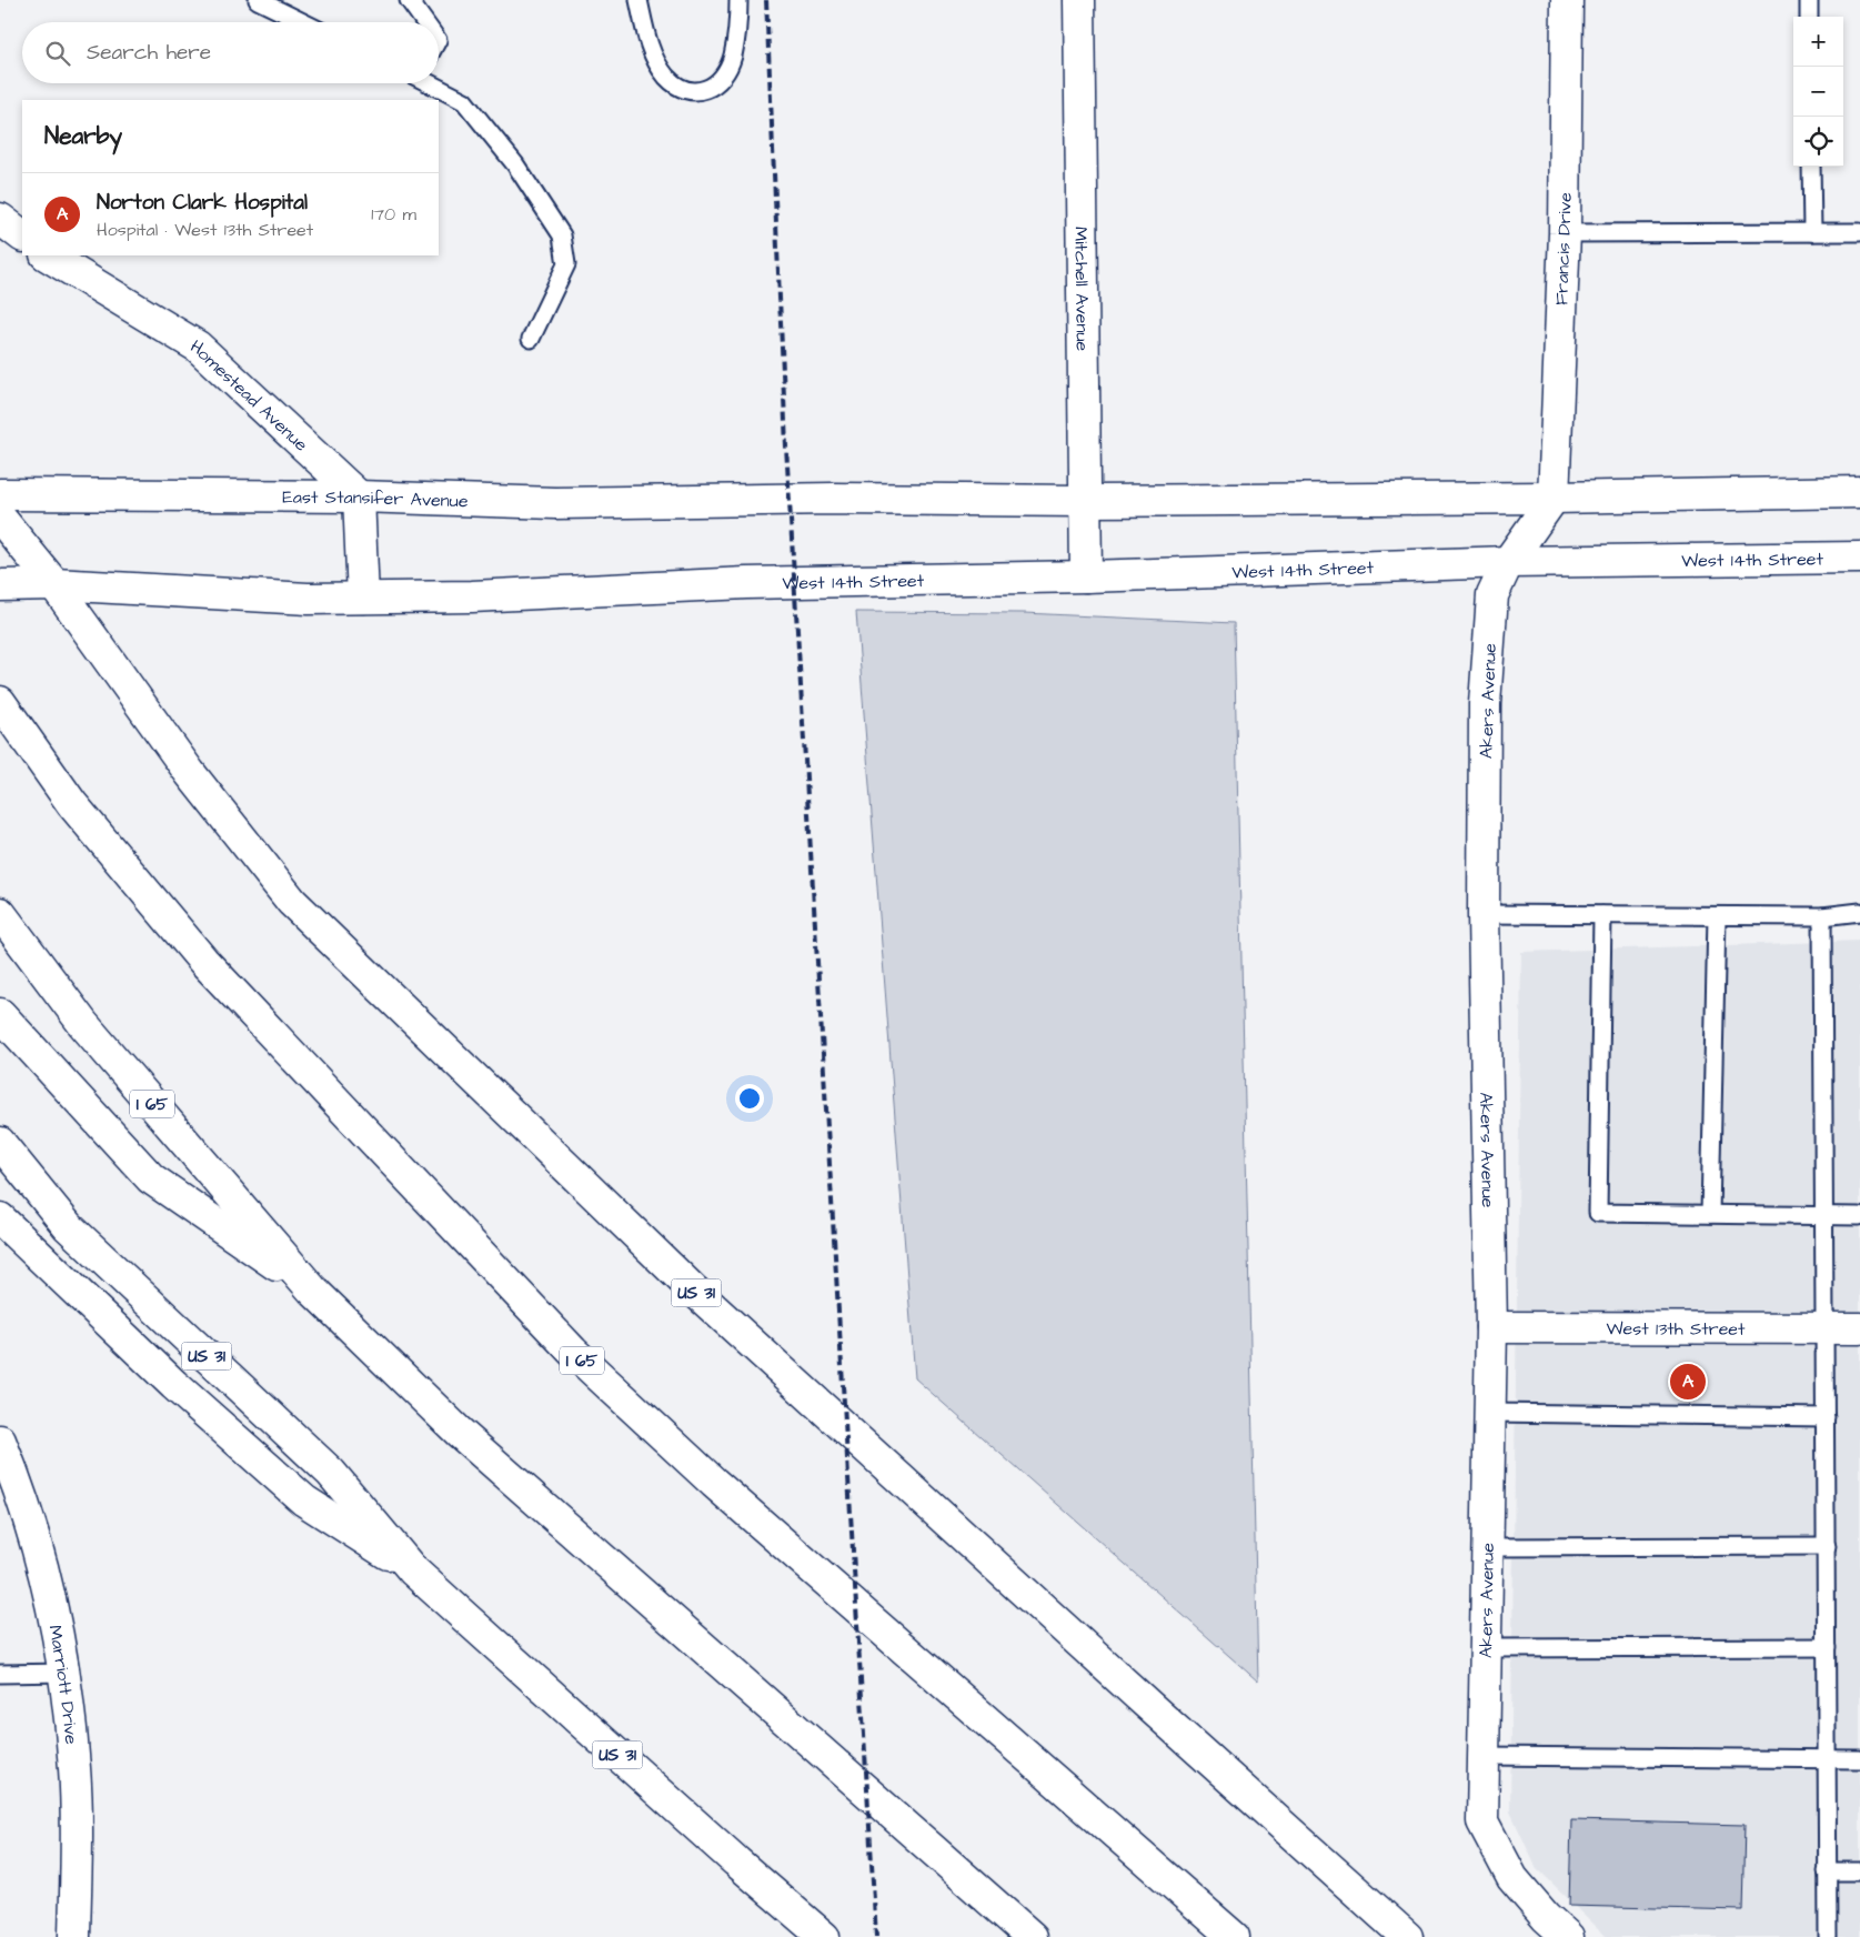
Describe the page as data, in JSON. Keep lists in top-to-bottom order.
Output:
{
  "streets": {
    "main road": [
      "Francis Drive",
      "Mitchell Avenue",
      "Homestead Avenue",
      "East Stansifer Avenue",
      "West 14th Street",
      "Akers Avenue",
      "I 65",
      "US 31",
      "West 13th Street",
      "Marriott Drive"
    ]
  },
  "crossings": [
    ["Francis Drive", "Akers Avenue"],
    ["Mitchell Avenue", "East Stansifer Avenue"],
    ["Mitchell Avenue", "West 14th Street"],
    ["Homestead Avenue", "East Stansifer Avenue"],
    ["West 14th Street", "Akers Avenue"],
    ["Akers Avenue", "West 13th Street"]
  ],
  "page": {
    "map_buttons": ["+", "−"],
    "search": "Search here",
    "heading": "Nearby",
    "list": [
      {
        "mark": "A",
        "name": "Norton Clark Hospital",
        "note": "Hospital · West 13th Street",
        "value": "170 m"
      }
    ],
    "pins": "A"
  }
}
